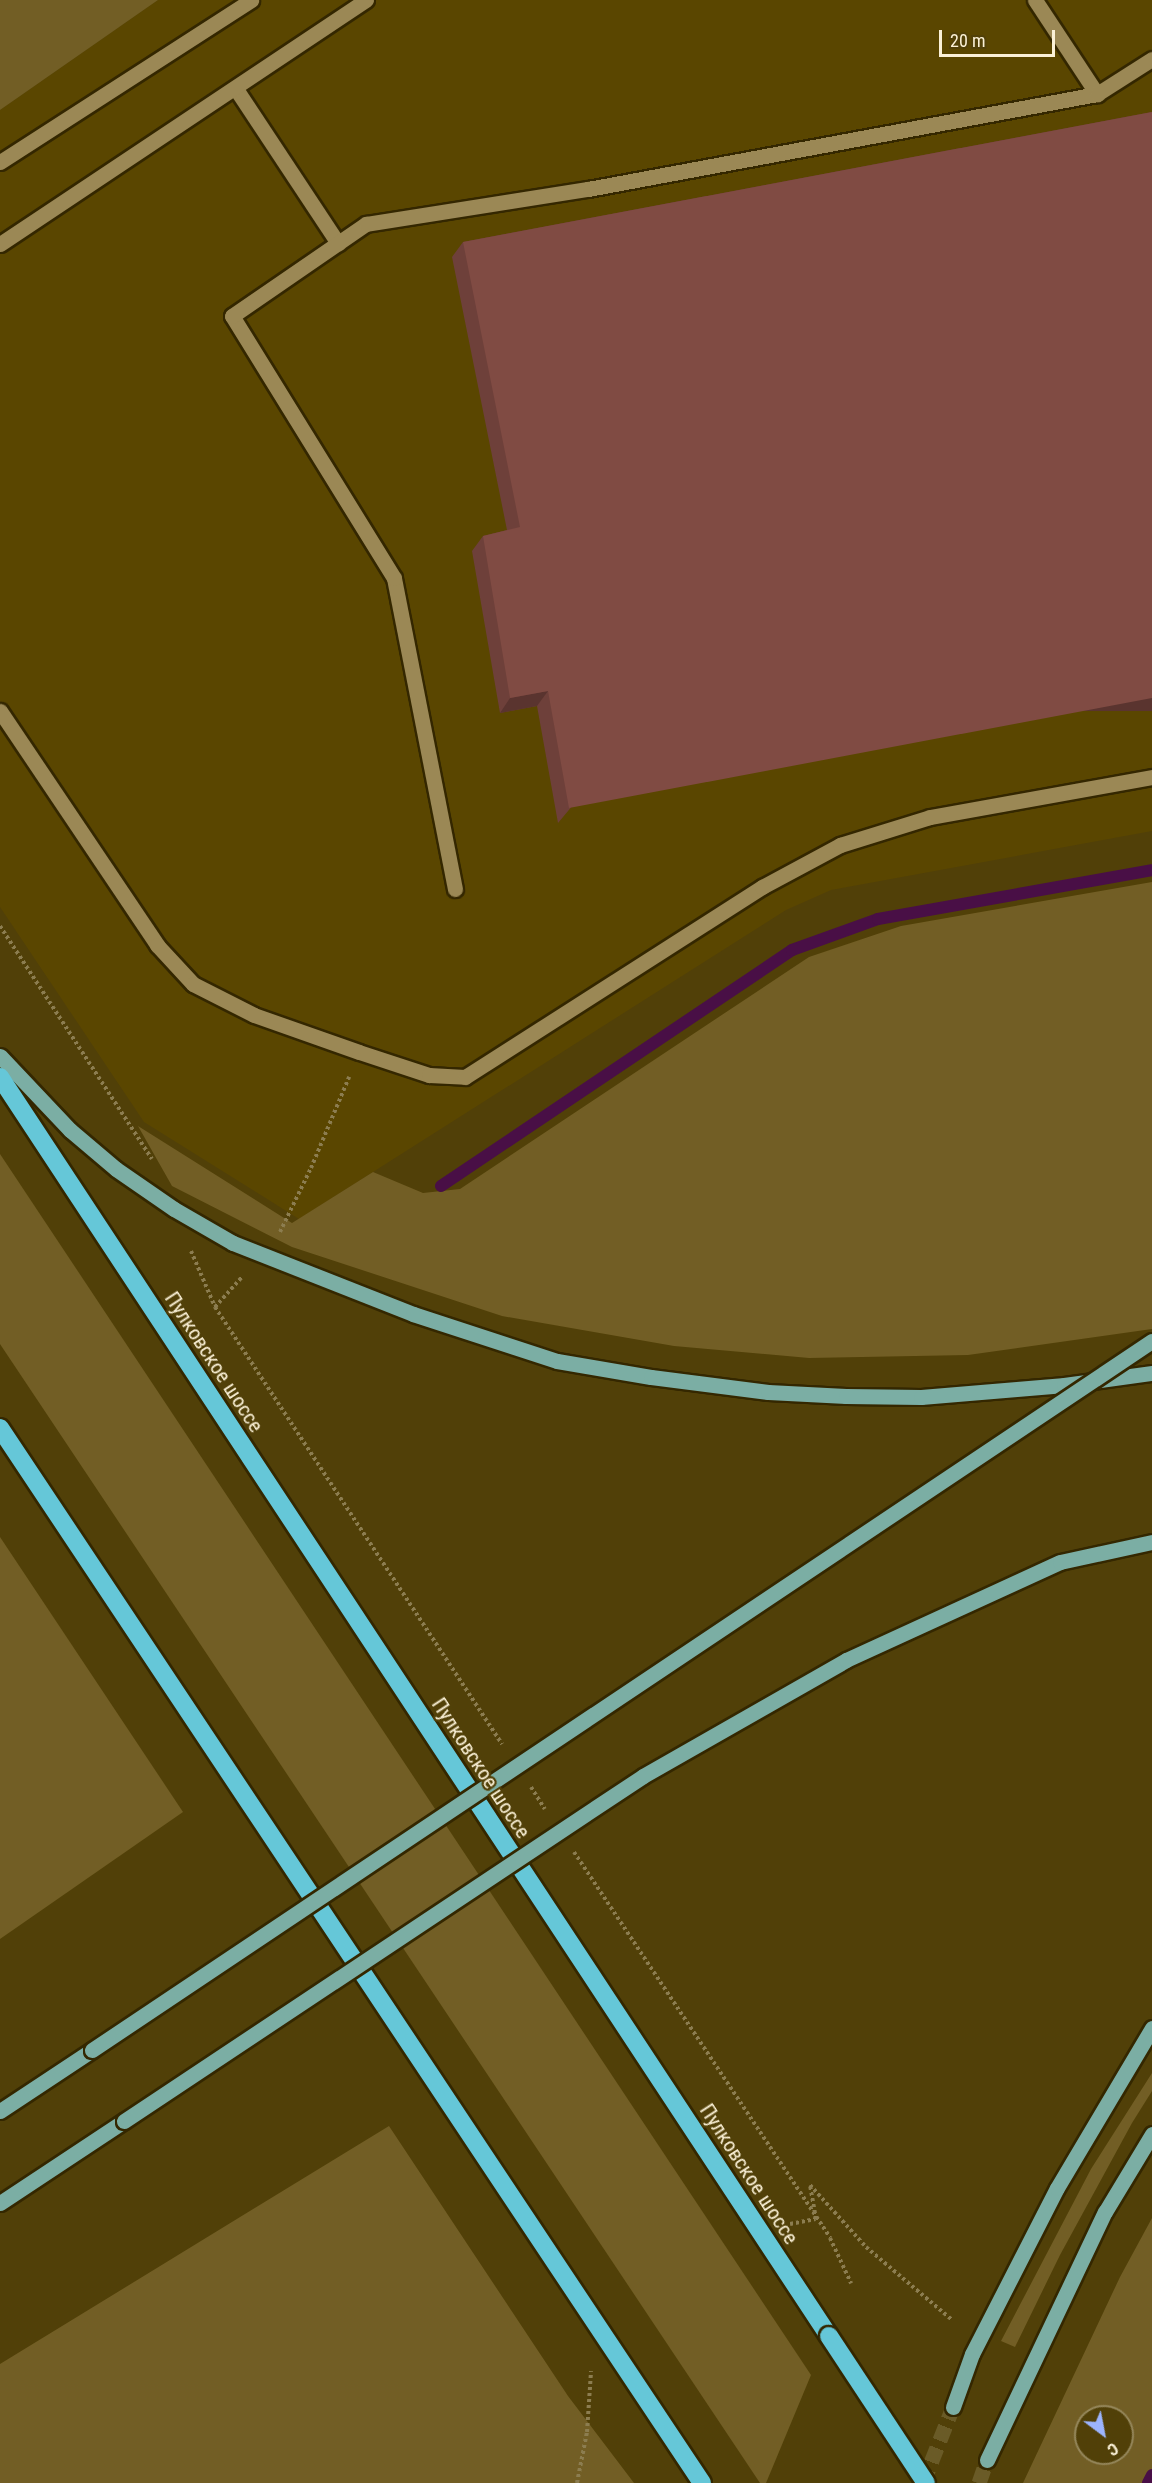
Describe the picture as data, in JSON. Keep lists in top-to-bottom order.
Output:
{
  "streets": {
    "highway": ["Пулковское шоссе"]
  },
  "scale_bar": "20 m",
  "north": "bottom right"
}
